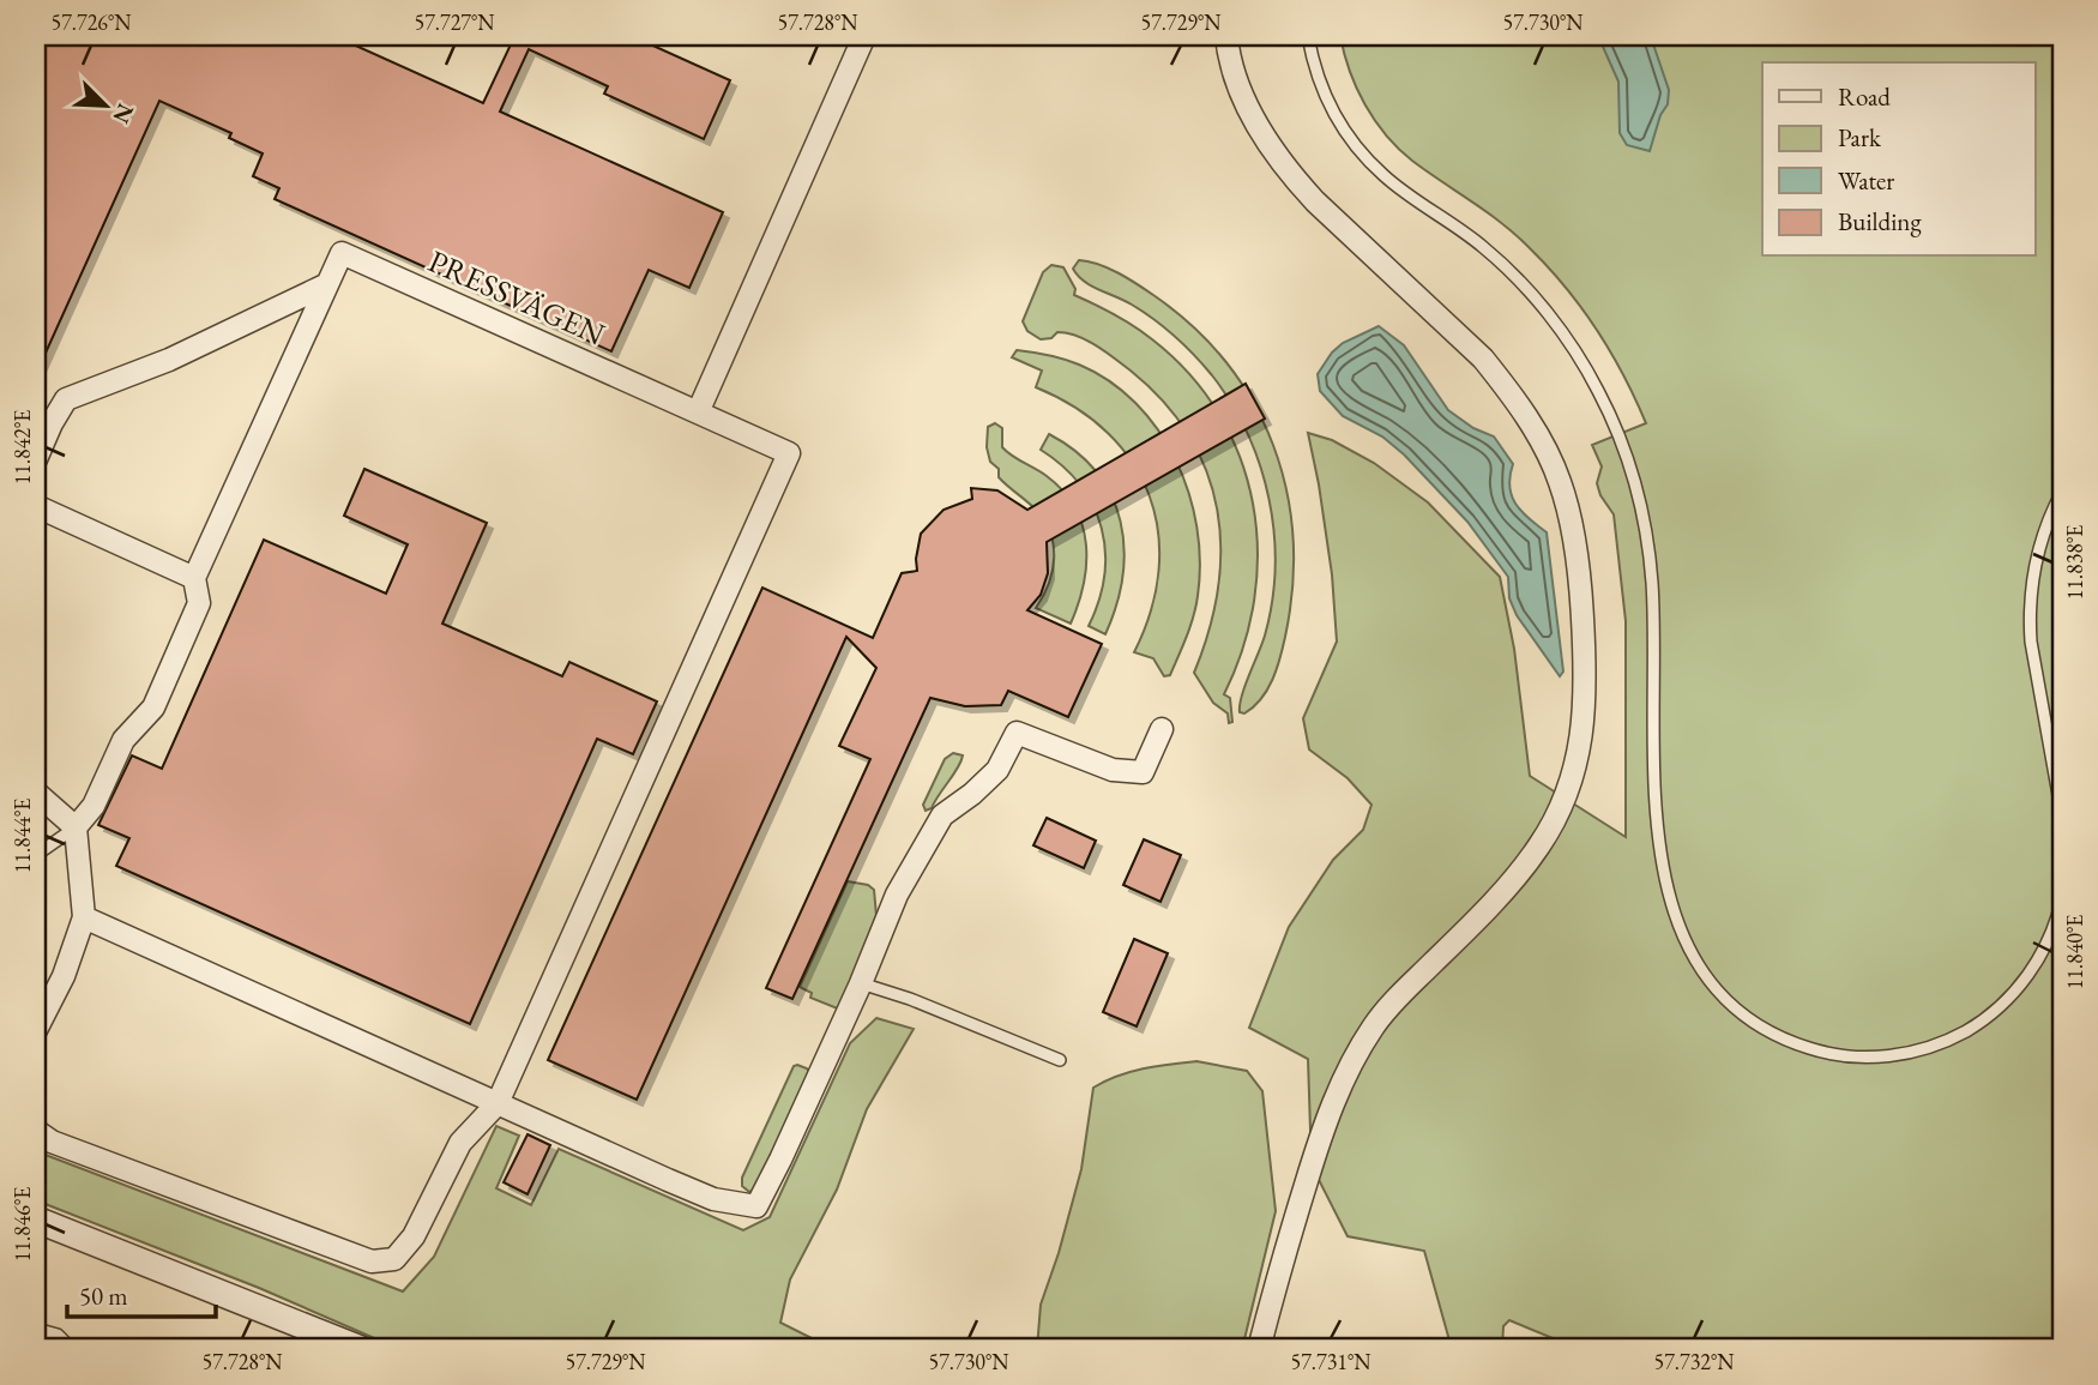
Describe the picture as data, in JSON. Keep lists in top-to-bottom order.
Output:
{
  "streets": {
    "street": ["PRESSVÄGEN"]
  },
  "legend": [
    "Road",
    "Park",
    "Water",
    "Building"
  ],
  "scale_bar": "50 m",
  "north": "bottom right",
  "coordinates": [
    "57.726°N",
    "57.727°N",
    "57.728°N",
    "57.729°N",
    "57.730°N",
    "11.842°E",
    "11.838°E",
    "11.844°E",
    "11.840°E",
    "11.846°E",
    "57.731°N",
    "57.732°N"
  ]
}
